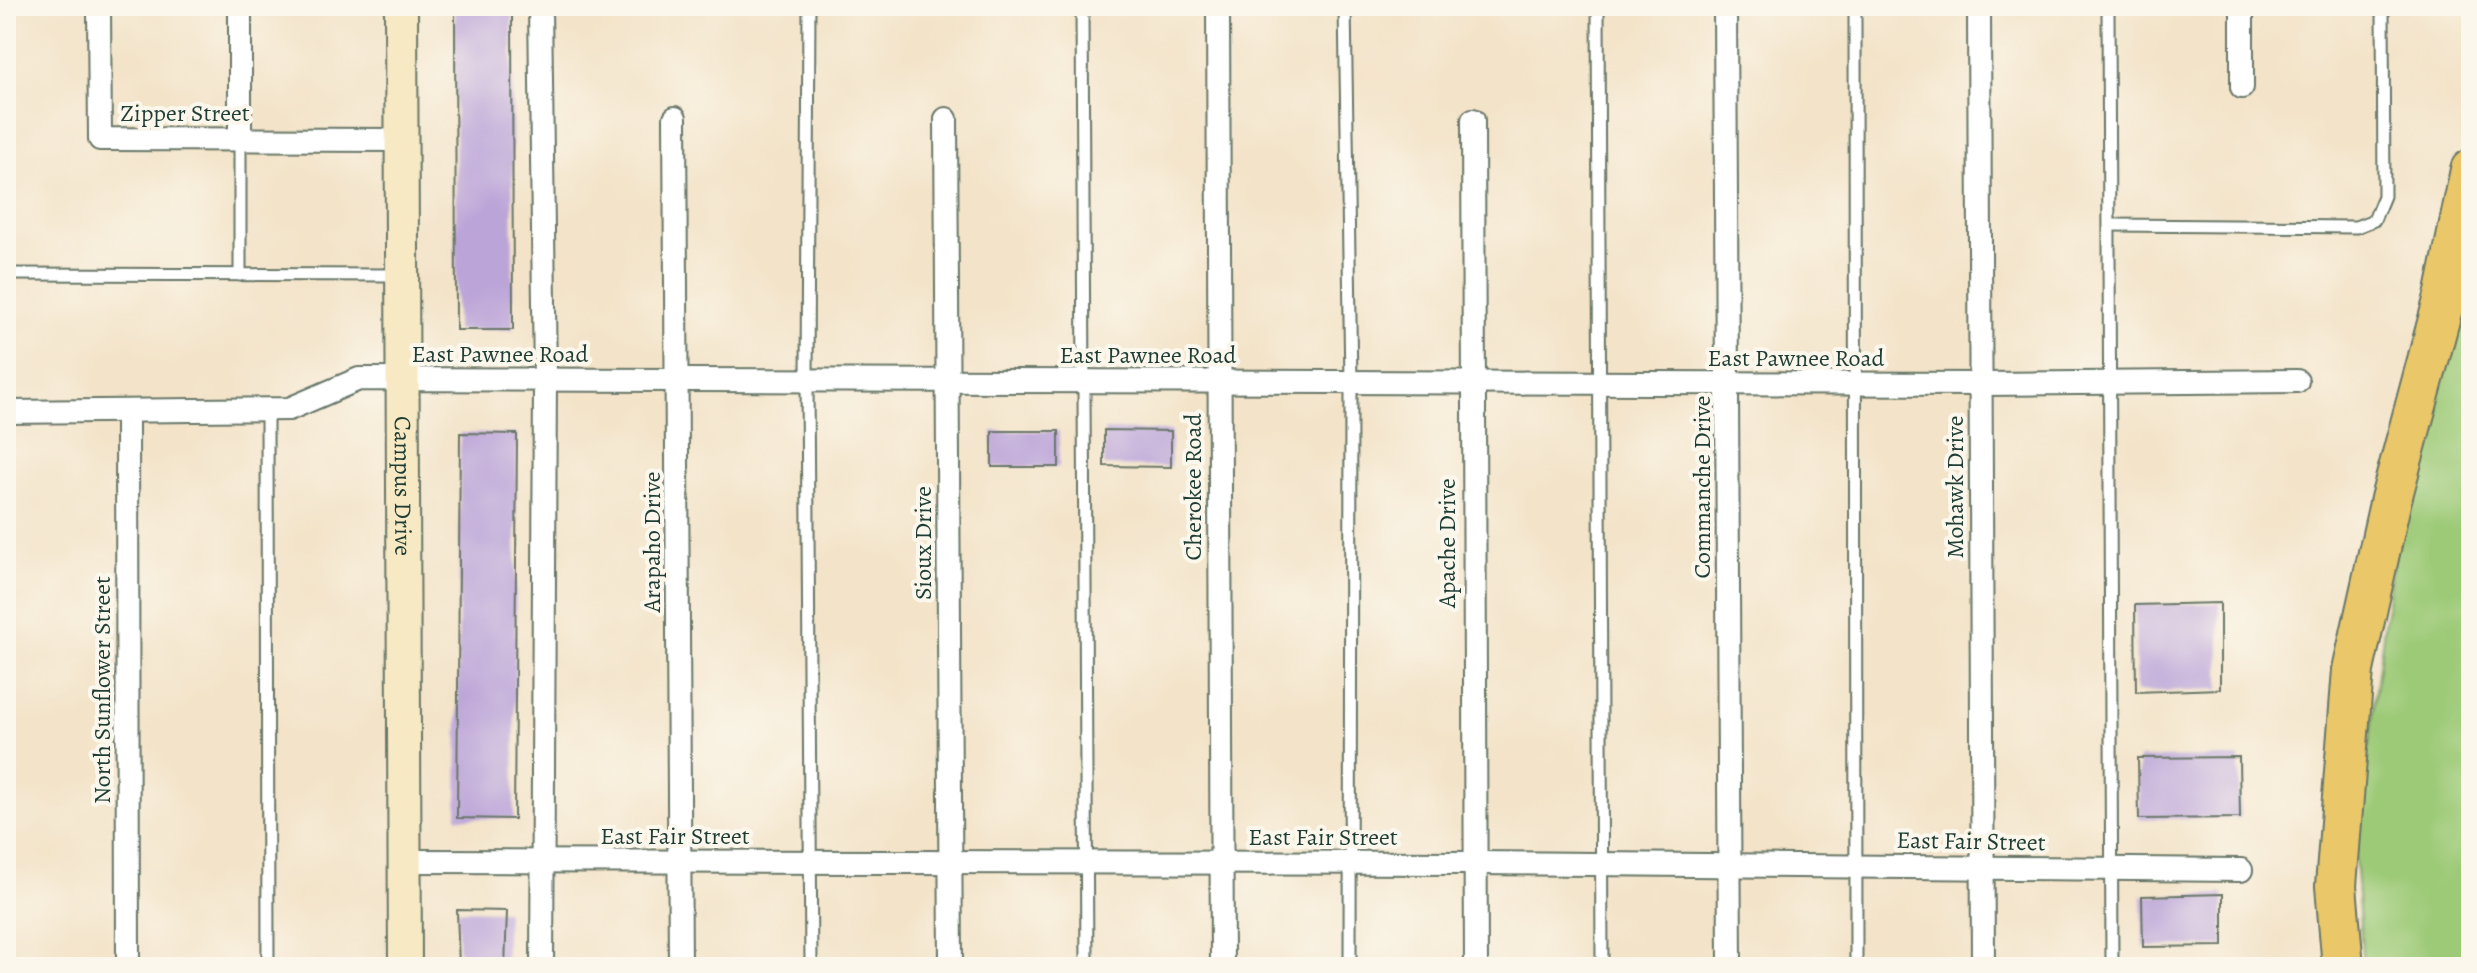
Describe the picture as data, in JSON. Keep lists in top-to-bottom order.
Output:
{
  "streets": {
    "main road": ["Campus Drive"],
    "street": [
      "Zipper Street",
      "East Pawnee Road",
      "Cherokee Road",
      "Commanche Drive",
      "Mohawk Drive",
      "Arapaho Drive",
      "Sioux Drive",
      "Apache Drive",
      "North Sunflower Street",
      "East Fair Street"
    ]
  },
  "crossings": [
    ["Zipper Street", "Campus Drive"],
    ["East Pawnee Road", "Campus Drive"],
    ["East Pawnee Road", "Cherokee Road"],
    ["East Pawnee Road", "Commanche Drive"],
    ["East Pawnee Road", "Mohawk Drive"],
    ["East Pawnee Road", "Arapaho Drive"],
    ["East Pawnee Road", "Sioux Drive"],
    ["East Pawnee Road", "Apache Drive"],
    ["East Pawnee Road", "North Sunflower Street"],
    ["Campus Drive", "East Fair Street"],
    ["Cherokee Road", "East Fair Street"],
    ["Commanche Drive", "East Fair Street"],
    ["Mohawk Drive", "East Fair Street"],
    ["Arapaho Drive", "East Fair Street"],
    ["Sioux Drive", "East Fair Street"],
    ["Apache Drive", "East Fair Street"]
  ]
}
